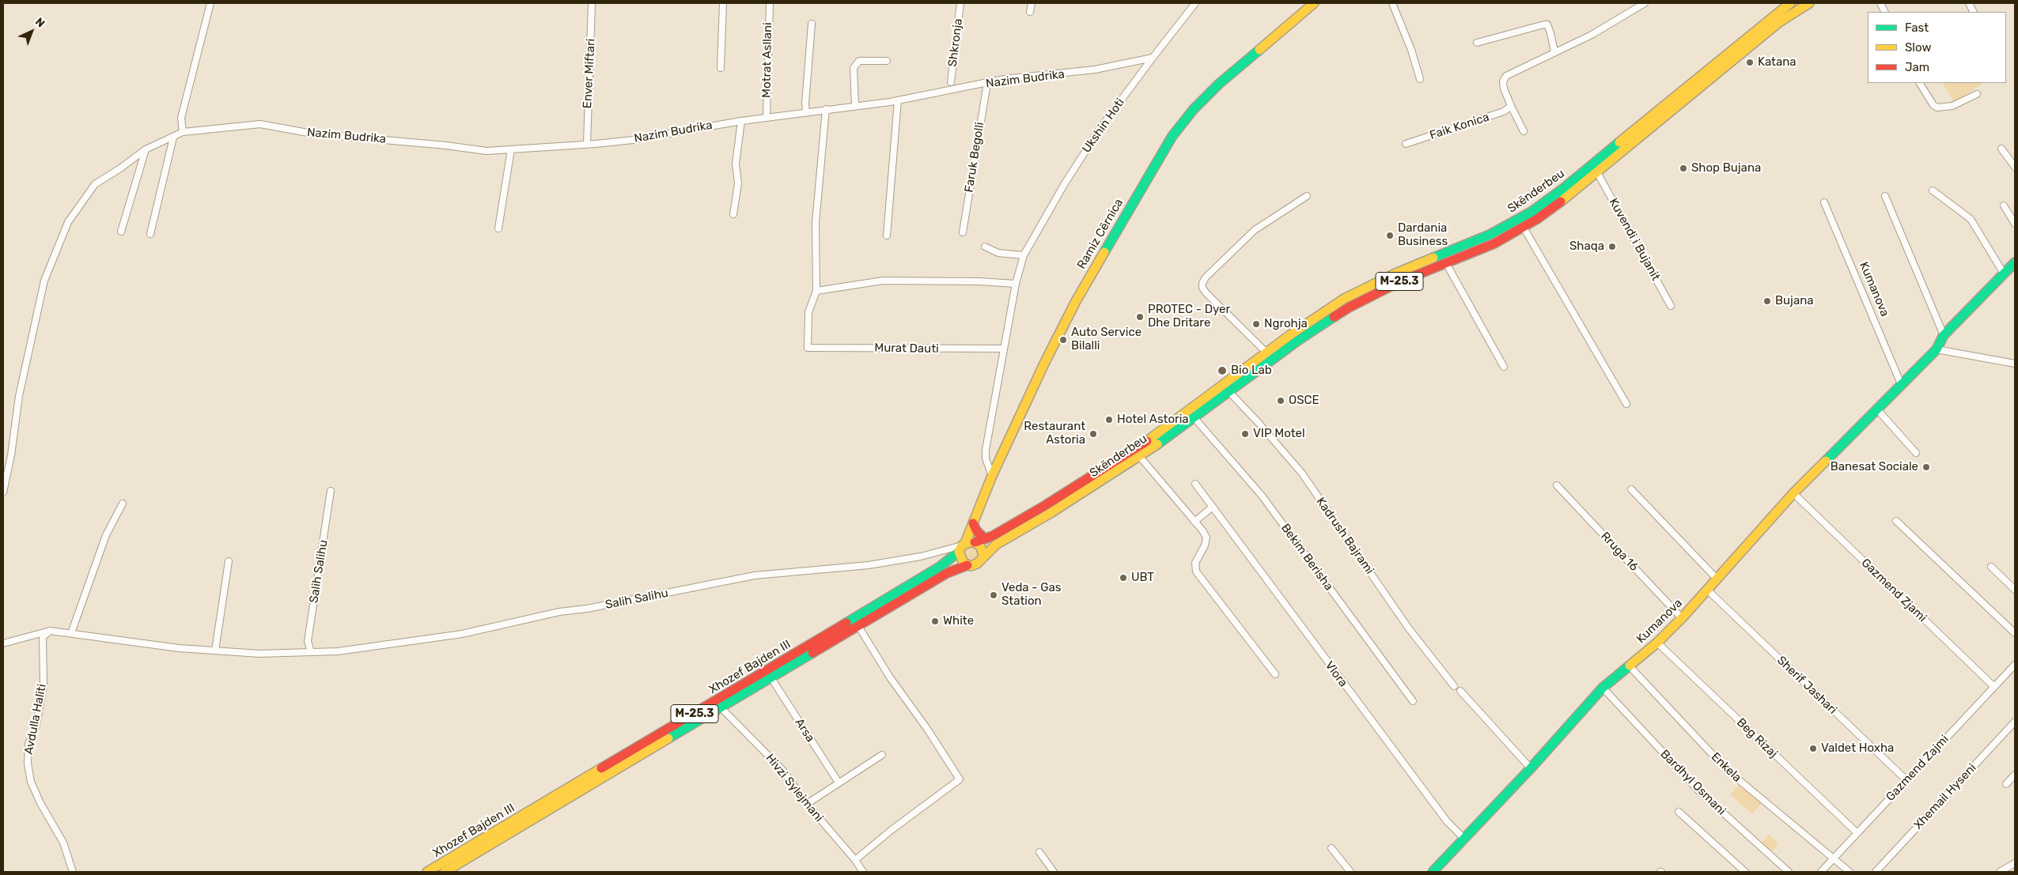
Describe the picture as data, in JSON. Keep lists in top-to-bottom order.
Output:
{
  "streets": {
    "main road": [
      "Skënderbeu",
      "Ramiz Cërnica",
      "M-25.3",
      "Kumanova",
      "Xhozef Bajden III"
    ],
    "street": [
      "Shkronja",
      "Motrat Asllani",
      "Enver Miftari",
      "Nazim Budrika",
      "Ukshin Hoti",
      "Faik Konica",
      "Faruk Begolli",
      "Kuvendi i Bujanit",
      "Murat Dauti",
      "Kadrush Bajrami",
      "Rruga 16",
      "Bekim Berisha",
      "Salih Salihu",
      "Gazmend Zjami",
      "Vlora",
      "Sherif Jashari",
      "Avdulla Haliti",
      "Arsa",
      "Beg Rizaj",
      "Enkela",
      "Gazmend Zajmi",
      "Bardhyl Osmani",
      "Hivzi Sylejmani",
      "Xhemail Hyseni"
    ]
  },
  "crossings": [
    ["Motrat Asllani", "Nazim Budrika"],
    ["Enver Miftari", "Nazim Budrika"],
    ["Nazim Budrika", "Ukshin Hoti"],
    ["Nazim Budrika", "Faruk Begolli"],
    ["Ukshin Hoti", "Ramiz Cërnica"],
    ["Ukshin Hoti", "Murat Dauti"],
    ["Skënderbeu", "Kuvendi i Bujanit"],
    ["Skënderbeu", "M-25.3"],
    ["Skënderbeu", "Kadrush Bajrami"],
    ["Skënderbeu", "Bekim Berisha"],
    ["Ramiz Cërnica", "M-25.3"],
    ["Ramiz Cërnica", "Salih Salihu"],
    ["Ramiz Cërnica", "Xhozef Bajden III"],
    ["M-25.3", "Salih Salihu"],
    ["M-25.3", "Xhozef Bajden III"],
    ["Kumanova", "Rruga 16"],
    ["Kumanova", "Gazmend Zjami"],
    ["Kumanova", "Vlora"],
    ["Kumanova", "Sherif Jashari"],
    ["Kumanova", "Beg Rizaj"],
    ["Kumanova", "Enkela"],
    ["Kumanova", "Bardhyl Osmani"],
    ["Salih Salihu", "Xhozef Bajden III"],
    ["Salih Salihu", "Avdulla Haliti"],
    ["Gazmend Zjami", "Gazmend Zajmi"],
    ["Xhozef Bajden III", "Arsa"],
    ["Xhozef Bajden III", "Hivzi Sylejmani"],
    ["Sherif Jashari", "Gazmend Zajmi"],
    ["Beg Rizaj", "Gazmend Zajmi"],
    ["Enkela", "Gazmend Zajmi"]
  ],
  "places": [
    "Katana",
    "Shop Bujana",
    "Dardania Business",
    "Shaqa",
    "Bujana",
    "PROTEC - Dyer Dhe Dritare",
    "Ngrohja",
    "Auto Service Bilalli",
    "Bio Lab",
    "OSCE",
    "Hotel Astoria",
    "Restaurant Astoria",
    "VIP Motel",
    "Banesat Sociale",
    "UBT",
    "Veda - Gas Station",
    "White",
    "Valdet Hoxha"
  ],
  "legend": ["Fast", "Slow", "Jam"],
  "north": "top right"
}
